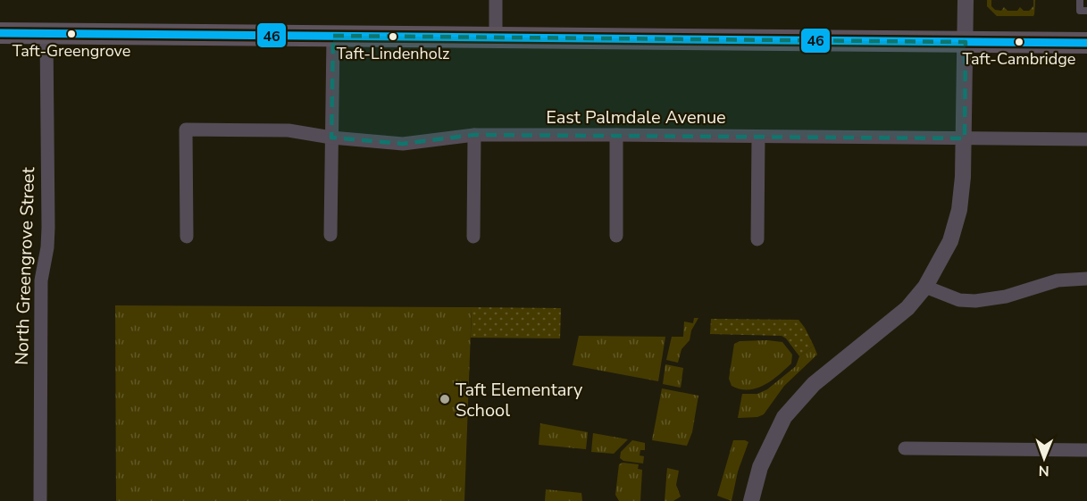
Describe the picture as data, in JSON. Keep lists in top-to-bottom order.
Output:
{
  "streets": {
    "street": ["East Palmdale Avenue", "North Greengrove Street"]
  },
  "places": [
    "Taft-Greengrove",
    "Taft-Lindenholz",
    "Taft-Cambridge",
    "Taft Elementary School"
  ],
  "lines": ["transit line 46"],
  "north": "bottom"
}
